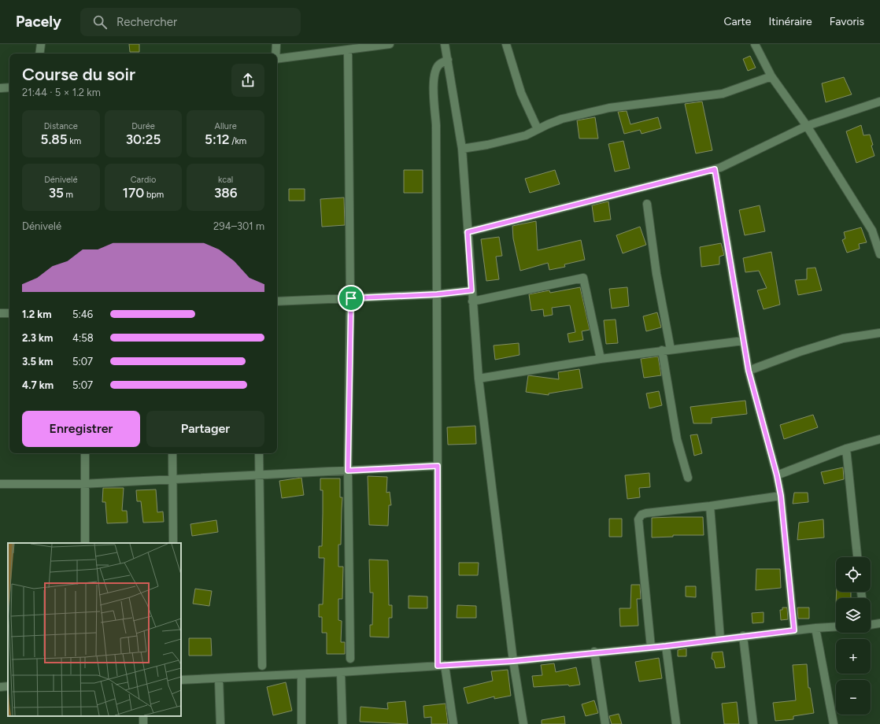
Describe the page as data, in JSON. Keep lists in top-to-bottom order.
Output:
{
  "page": {
    "header": "Pacely",
    "search": "Rechercher",
    "nav": ["Carte", "Itinéraire", "Favoris"],
    "heading": ["Course du soir", "21:44 · 5 × 1.2 km"],
    "stats": [
      ["Distance", "5.85 km"],
      ["Durée", "30:25"],
      ["Allure", "5:12 /km"],
      ["Dénivelé", "35 m"],
      ["Cardio", "170 bpm"],
      ["kcal", "386"]
    ],
    "chart": ["Dénivelé", "294–301 m"],
    "list": [
      {
        "name": "1.2 km",
        "note": "5:46"
      },
      {
        "name": "2.3 km",
        "note": "4:58"
      },
      {
        "name": "3.5 km",
        "note": "5:07"
      },
      {
        "name": "4.7 km",
        "note": "5:07"
      }
    ],
    "buttons": ["Enregistrer", "Partager"],
    "map_buttons": ["+", "−"]
  }
}
